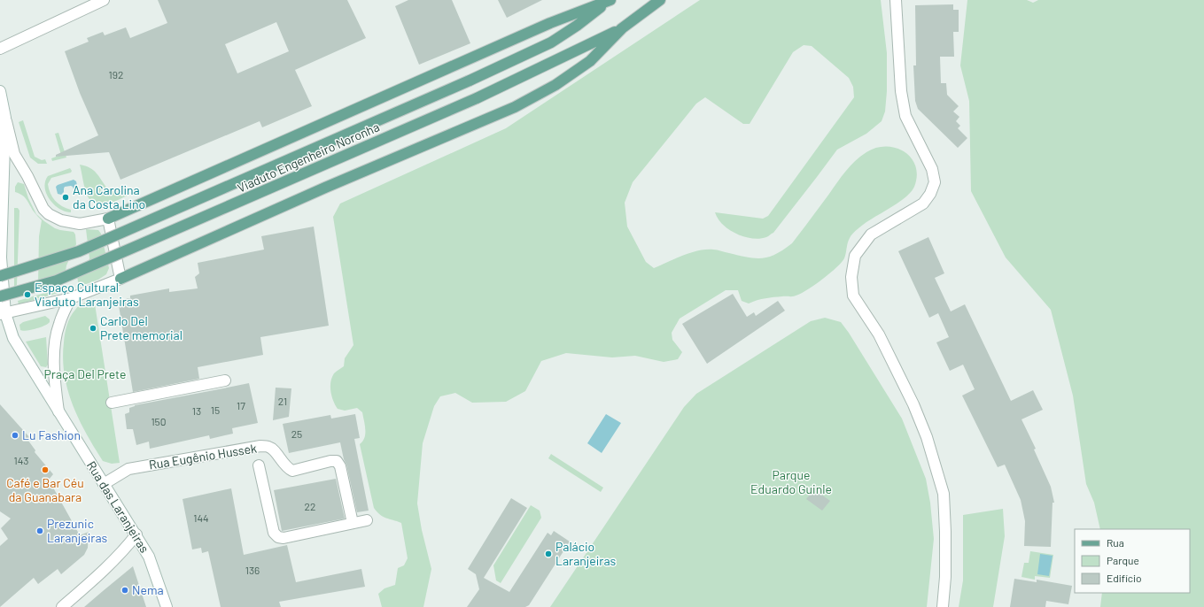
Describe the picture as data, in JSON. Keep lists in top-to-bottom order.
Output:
{
  "streets": {
    "main road": ["Viaduto Engenheiro Noronha"],
    "street": ["Rua Eugênio Hussek", "Rua das Laranjeiras"]
  },
  "crossings": [
    ["Rua Eugênio Hussek", "Rua das Laranjeiras"]
  ],
  "parks": ["Praça Del Prete", "Parque Eduardo Guinle"],
  "places": [
    "Ana Carolina da Costa Lino",
    "Espaço Cultural Viaduto Laranjeiras",
    "Carlo Del Prete memorial",
    "Lu Fashion",
    "Café e Bar Céu da Guanabara",
    "Prezunic Laranjeiras",
    "Palácio Laranjeiras",
    "Nema"
  ],
  "house_numbers": [
    "192",
    "21",
    "17",
    "15",
    "13",
    "150",
    "25",
    "143",
    "22",
    "144",
    "136"
  ],
  "legend": ["Rua", "Parque", "Edifício"]
}
